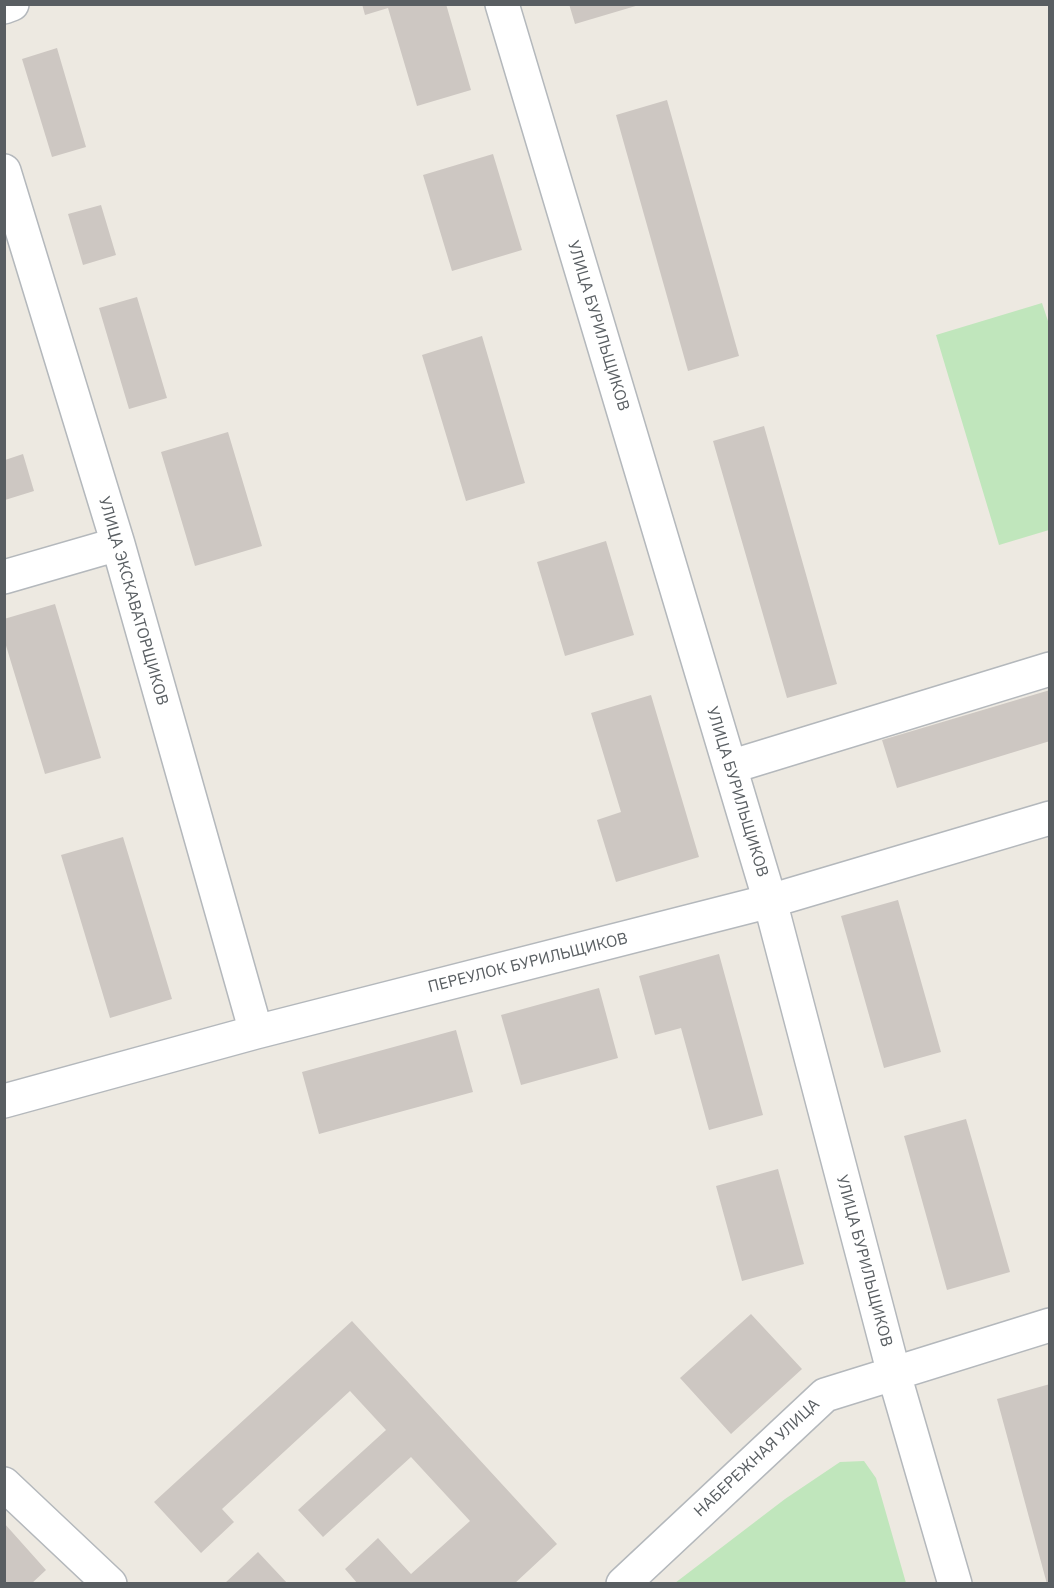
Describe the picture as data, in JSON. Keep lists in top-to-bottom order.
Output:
{
  "streets": {
    "street": [
      "УЛИЦА БУРИЛЬЩИКОВ",
      "УЛИЦА ЭКСКАВАТОРЩИКОВ",
      "ПЕРЕУЛОК БУРИЛЬЩИКОВ",
      "НАБЕРЕЖНАЯ УЛИЦА"
    ]
  },
  "crossings": [
    ["УЛИЦА БУРИЛЬЩИКОВ", "ПЕРЕУЛОК БУРИЛЬЩИКОВ"],
    ["УЛИЦА БУРИЛЬЩИКОВ", "НАБЕРЕЖНАЯ УЛИЦА"],
    ["УЛИЦА ЭКСКАВАТОРЩИКОВ", "ПЕРЕУЛОК БУРИЛЬЩИКОВ"]
  ]
}
